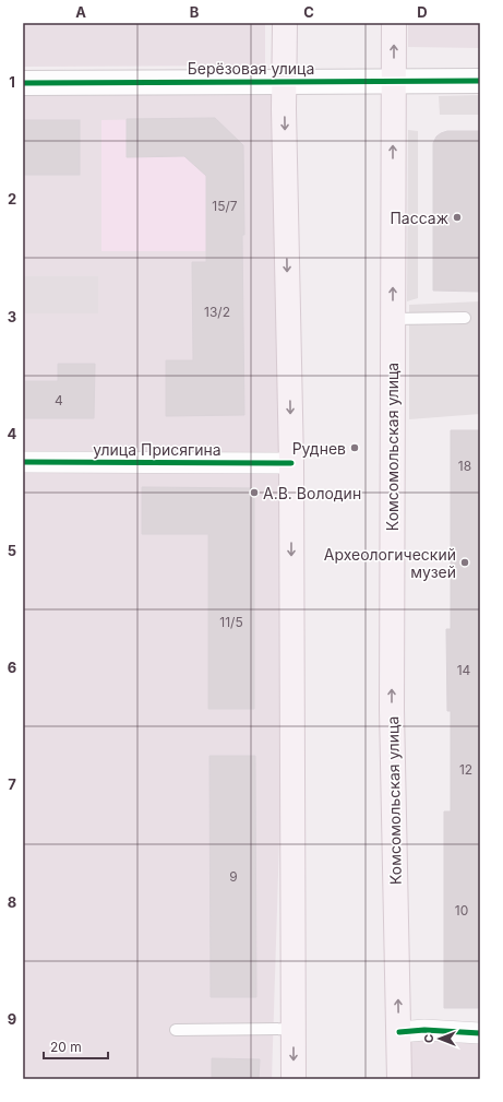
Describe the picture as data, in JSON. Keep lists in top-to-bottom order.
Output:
{
  "streets": {
    "main road": ["Комсомольская улица"],
    "street": ["Берёзовая улица", "улица Присягина"]
  },
  "crossings": [
    ["Берёзовая улица", "Комсомольская улица"]
  ],
  "places": [
    "Пассаж",
    "Руднев",
    "А.В. Володин",
    "Археологический музей"
  ],
  "house_numbers": [
    "15/7",
    "13/2",
    "4",
    "18",
    "11/5",
    "14",
    "12",
    "9",
    "10"
  ],
  "scale_bar": "20 m",
  "north": "left",
  "grid": {
    "columns": [
      "A",
      "B",
      "C",
      "D"
    ],
    "rows": [
      "1",
      "2",
      "3",
      "4",
      "5",
      "6",
      "7",
      "8",
      "9"
    ]
  }
}
